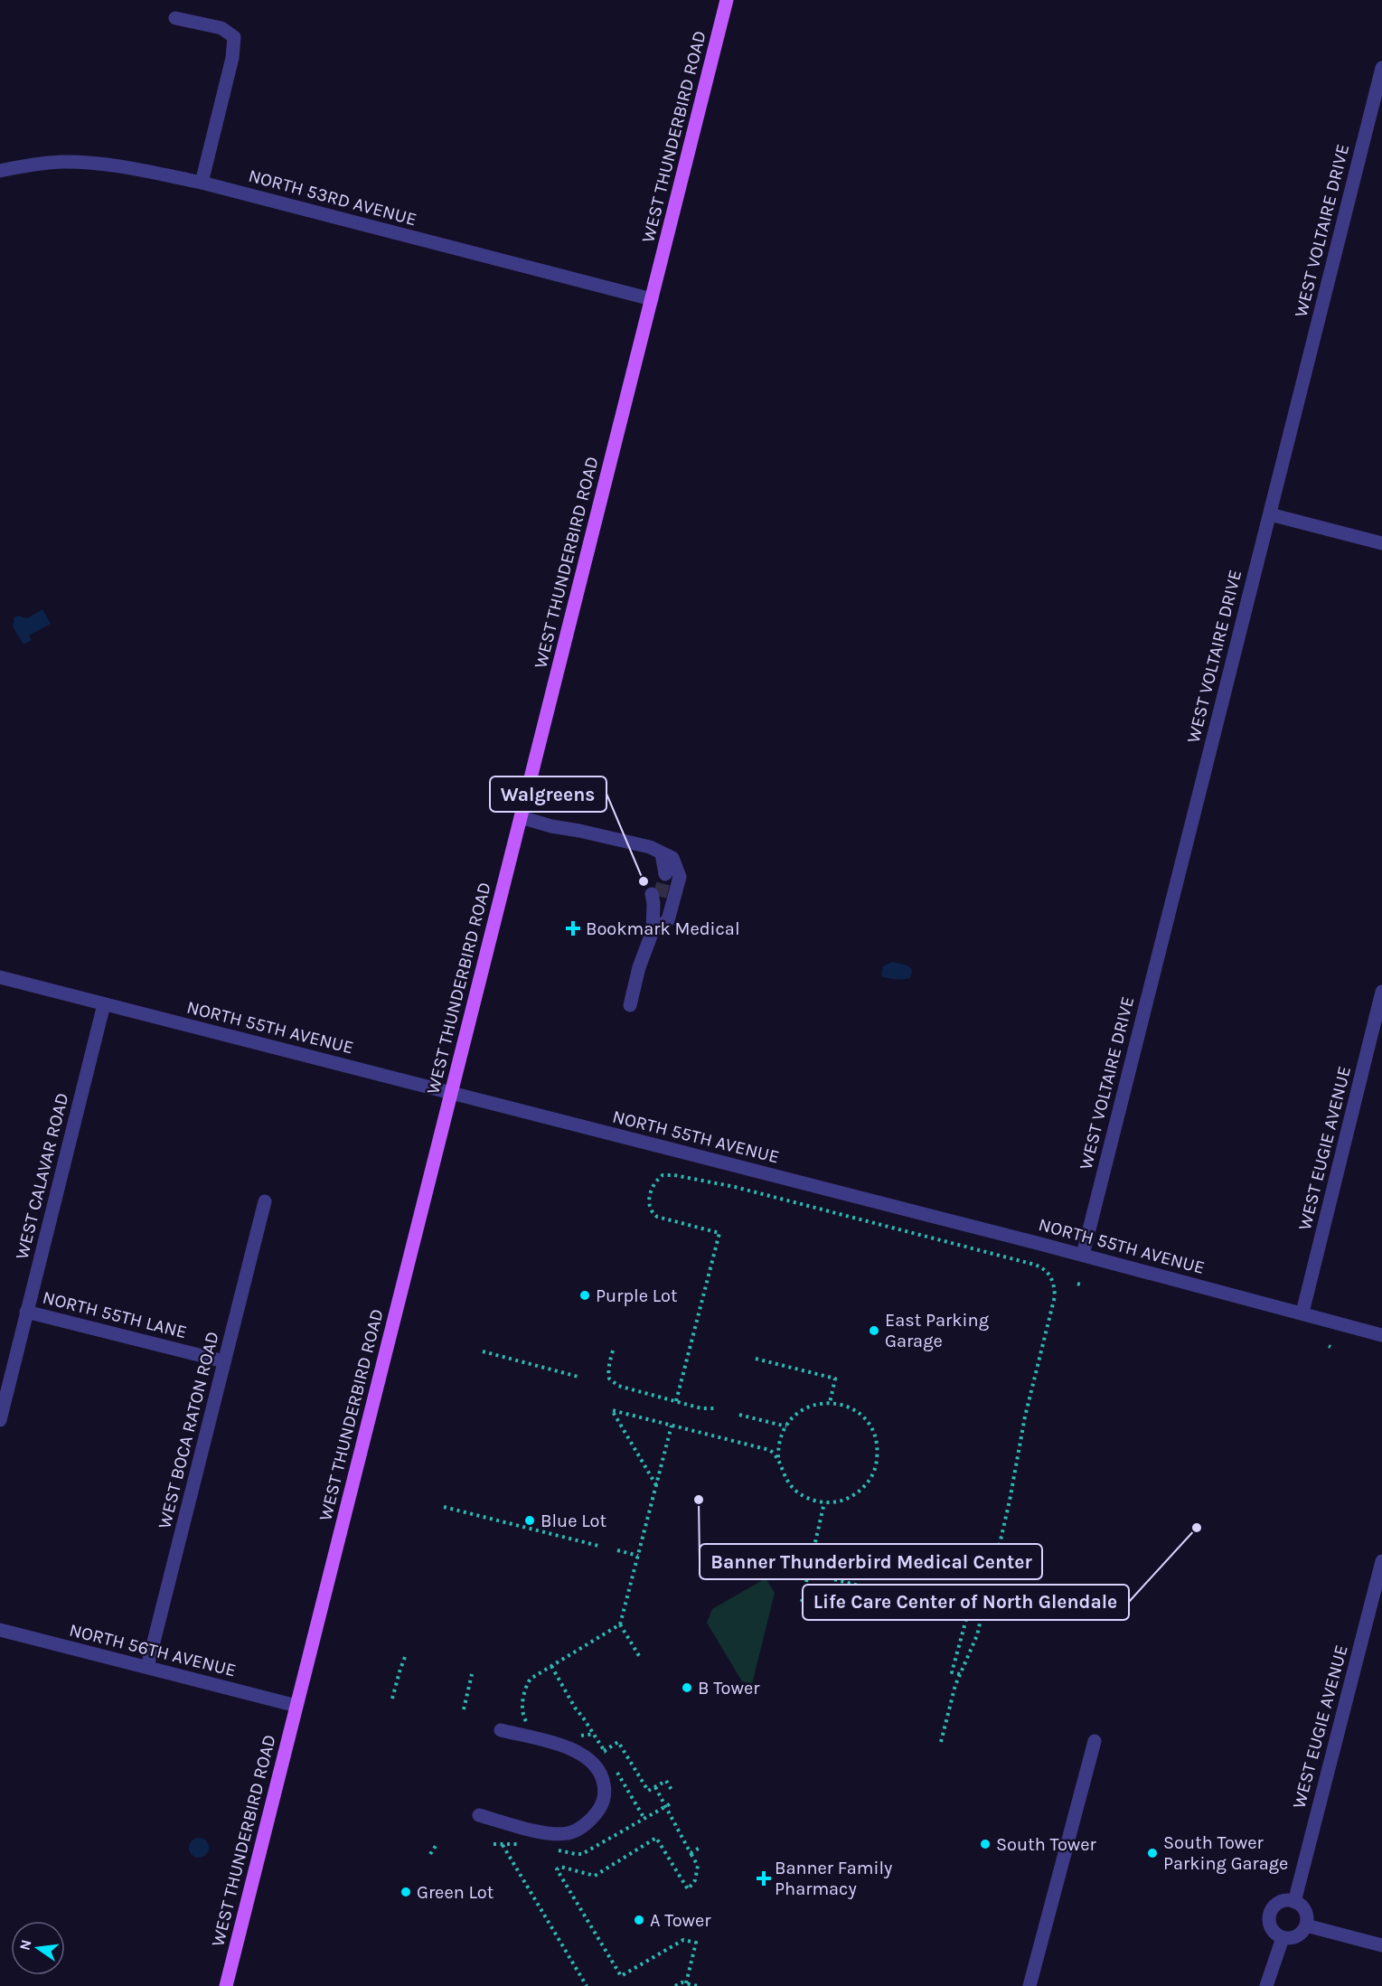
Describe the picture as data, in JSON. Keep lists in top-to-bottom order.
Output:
{
  "streets": {
    "main road": ["WEST THUNDERBIRD ROAD"],
    "street": [
      "NORTH 53RD AVENUE",
      "WEST VOLTAIRE DRIVE",
      "NORTH 55TH AVENUE",
      "WEST EUGIE AVENUE",
      "WEST CALAVAR ROAD",
      "NORTH 55TH LANE",
      "WEST BOCA RATON ROAD",
      "NORTH 56TH AVENUE"
    ]
  },
  "crossings": [
    ["WEST THUNDERBIRD ROAD", "NORTH 53RD AVENUE"],
    ["WEST THUNDERBIRD ROAD", "NORTH 55TH AVENUE"],
    ["WEST THUNDERBIRD ROAD", "NORTH 56TH AVENUE"],
    ["WEST VOLTAIRE DRIVE", "NORTH 55TH AVENUE"],
    ["NORTH 55TH AVENUE", "WEST EUGIE AVENUE"],
    ["NORTH 55TH AVENUE", "WEST CALAVAR ROAD"],
    ["WEST CALAVAR ROAD", "NORTH 55TH LANE"],
    ["NORTH 55TH LANE", "WEST BOCA RATON ROAD"],
    ["WEST BOCA RATON ROAD", "NORTH 56TH AVENUE"]
  ],
  "places": {
    "other": [
      "Walgreens",
      "Purple Lot",
      "East Parking Garage",
      "Banner Thunderbird Medical Center",
      "Blue Lot",
      "Life Care Center of North Glendale",
      "B Tower",
      "South Tower",
      "South Tower Parking Garage",
      "Green Lot",
      "A Tower"
    ],
    "health": ["Bookmark Medical", "Banner Family Pharmacy"]
  },
  "north": "left"
}
